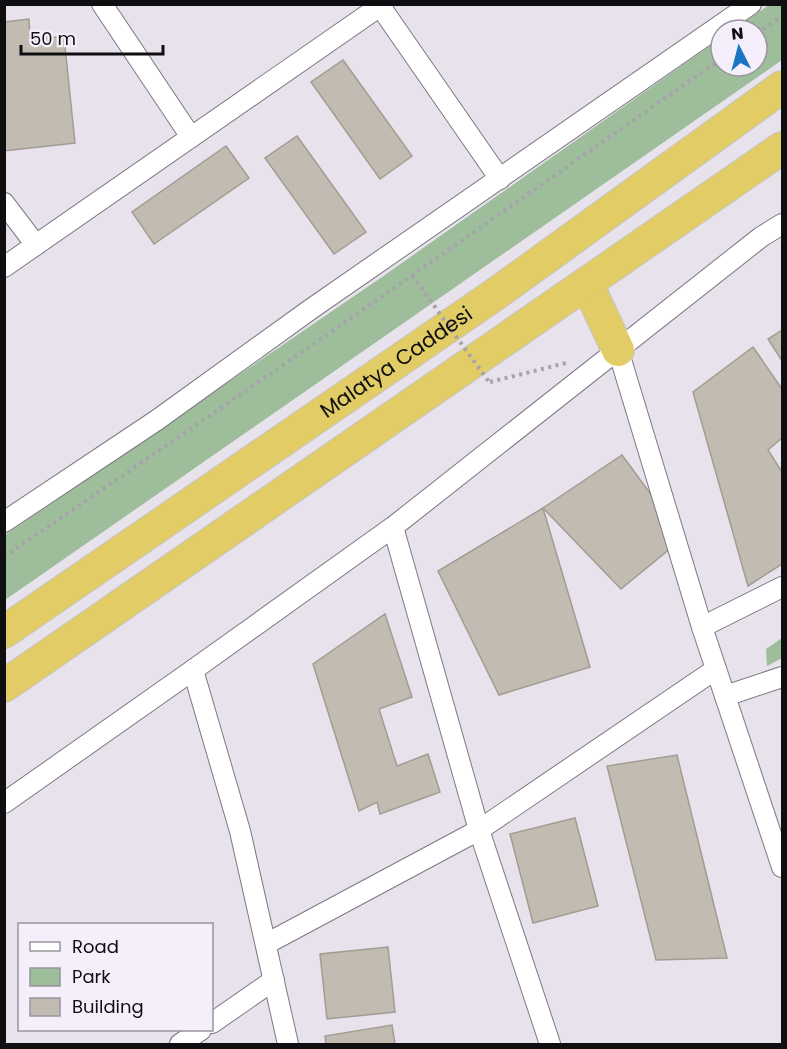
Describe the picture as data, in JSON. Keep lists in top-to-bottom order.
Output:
{
  "streets": {
    "highway": ["Malatya Caddesi"]
  },
  "legend": ["Road", "Park", "Building"],
  "scale_bar": "50 m",
  "north": "top"
}
